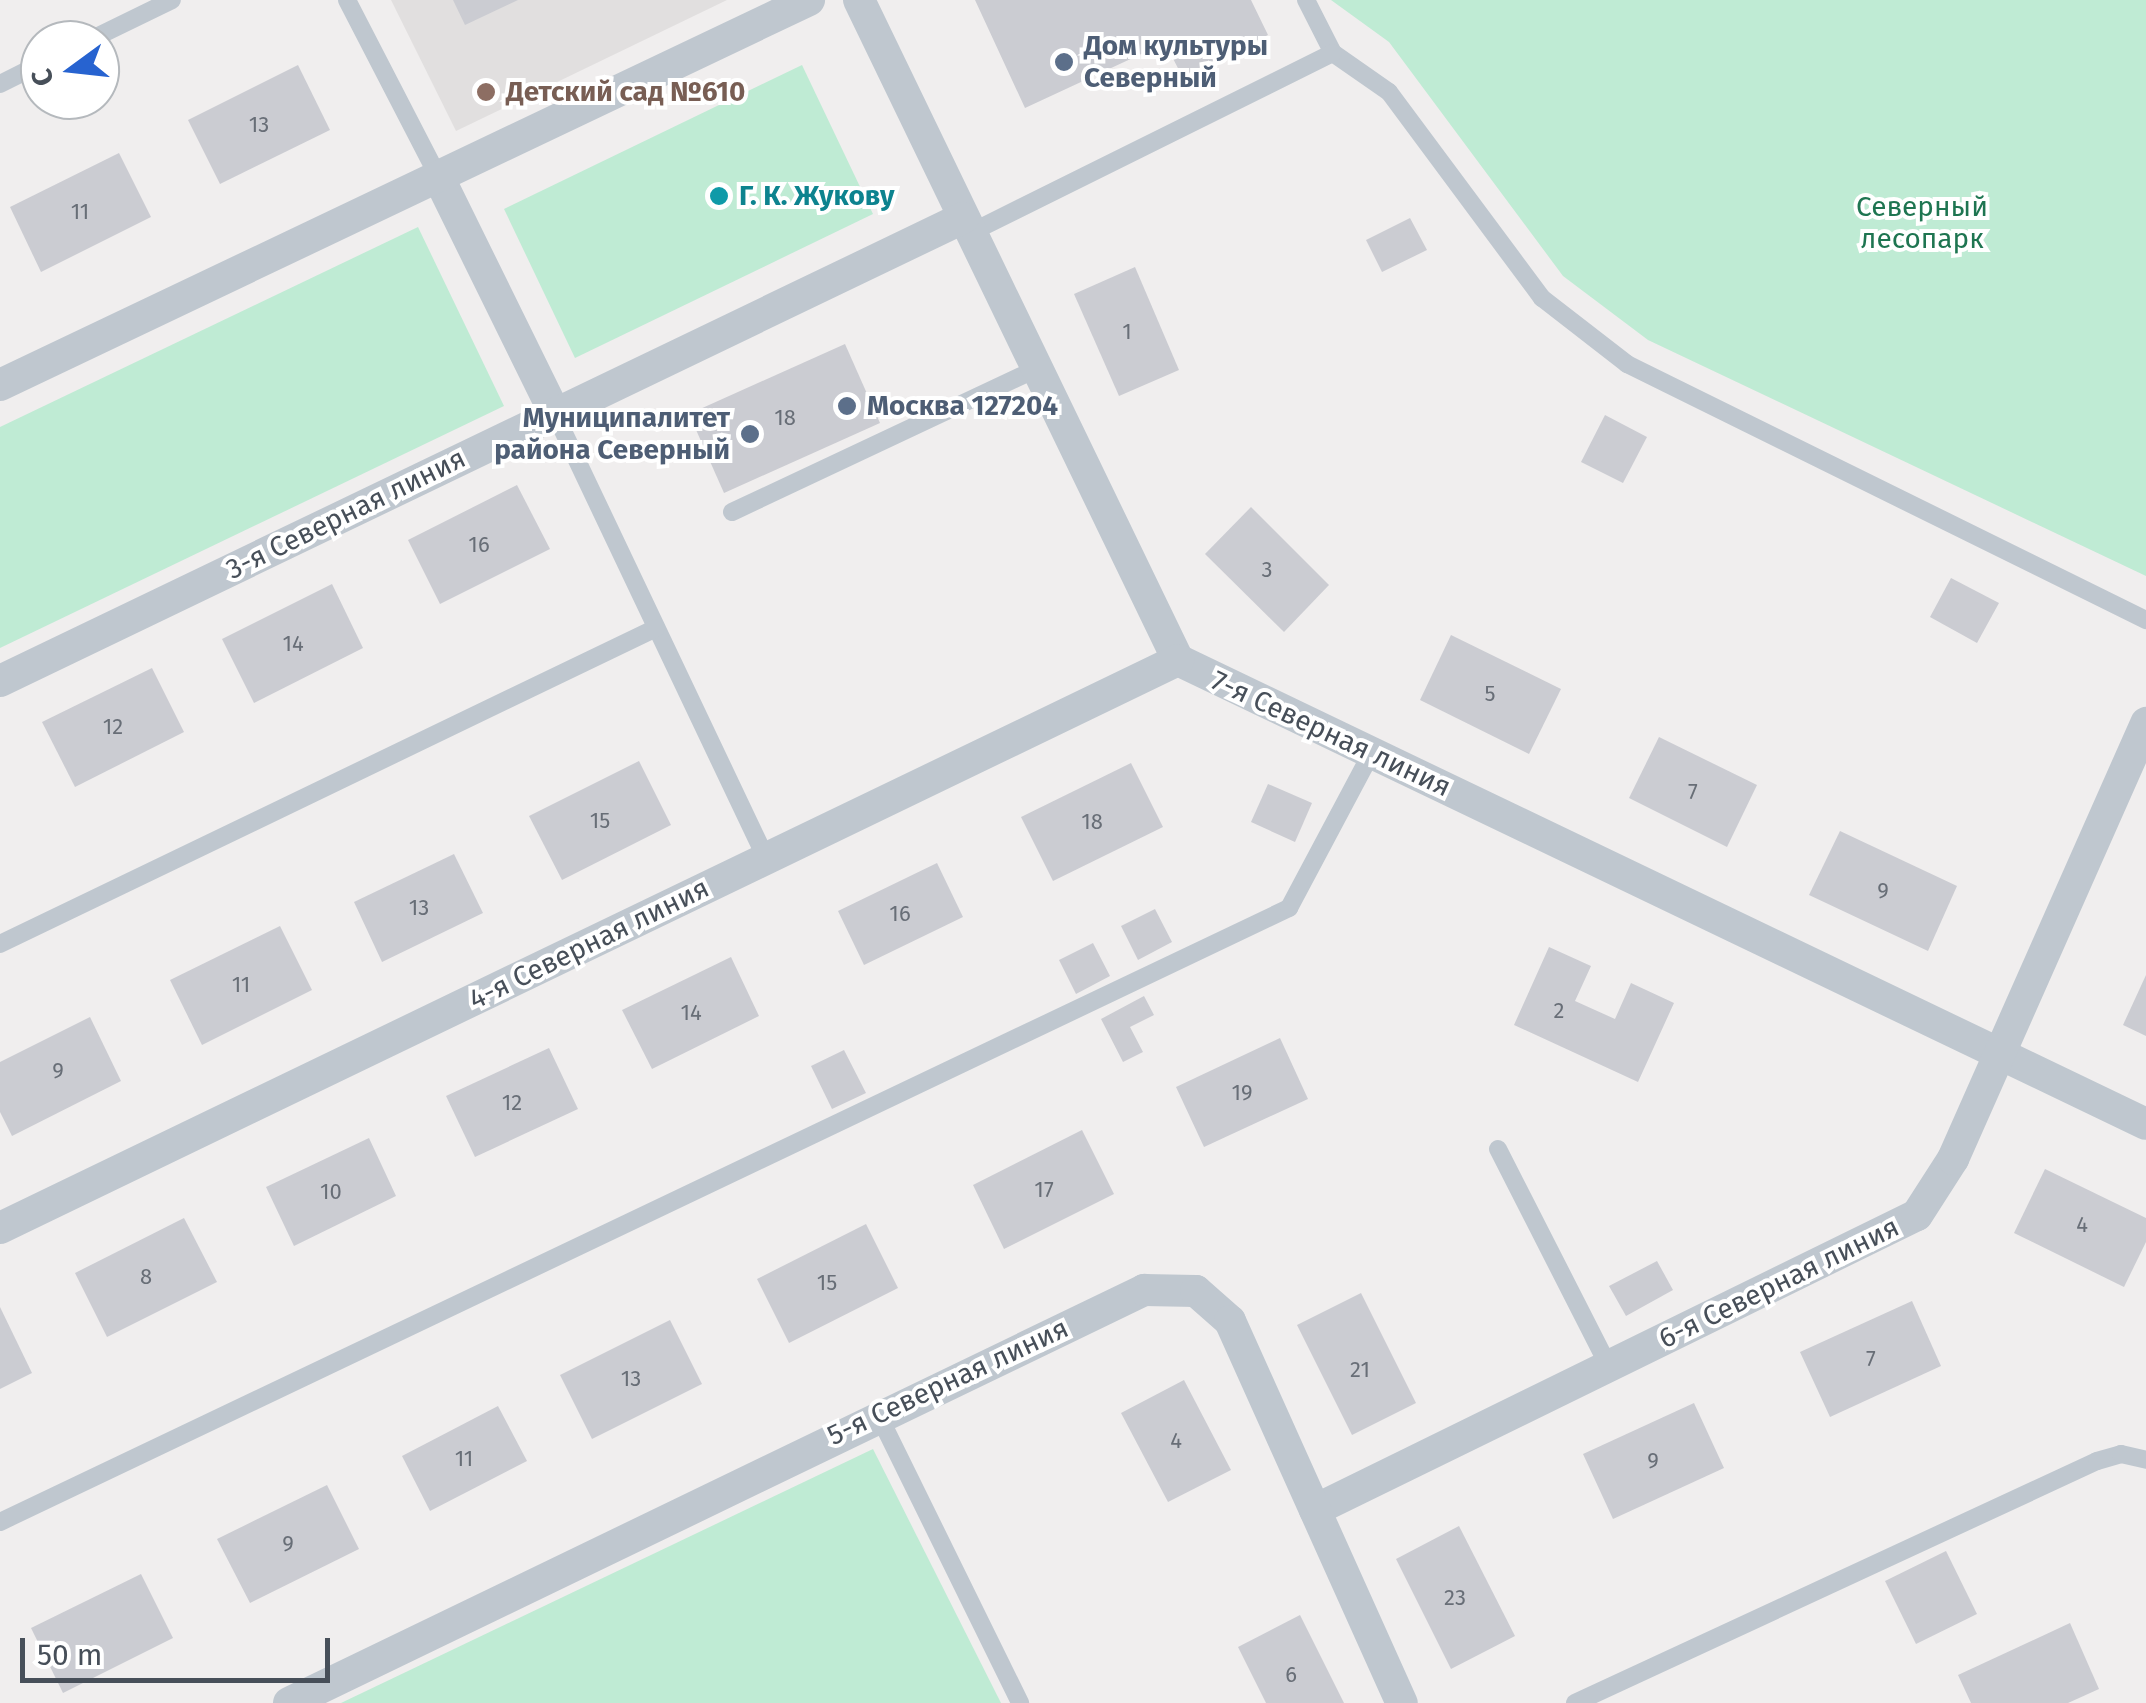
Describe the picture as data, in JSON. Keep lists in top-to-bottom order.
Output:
{
  "streets": {
    "street": [
      "3-я Северная линия",
      "7-я Северная линия",
      "4-я Северная линия",
      "6-я Северная линия",
      "5-я Северная линия"
    ]
  },
  "crossings": [
    ["3-я Северная линия", "7-я Северная линия"],
    ["7-я Северная линия", "4-я Северная линия"],
    ["7-я Северная линия", "6-я Северная линия"],
    ["6-я Северная линия", "5-я Северная линия"]
  ],
  "parks": ["Северный лесопарк"],
  "places": [
    "Дом культуры Северный",
    "Детский сад №610",
    "Г. К. Жукову",
    "Москва 127204",
    "Муниципалитет района Северный"
  ],
  "house_numbers": [
    "13",
    "11",
    "1",
    "18",
    "16",
    "3",
    "14",
    "5",
    "12",
    "7",
    "15",
    "18",
    "9",
    "13",
    "16",
    "11",
    "2",
    "14",
    "9",
    "19",
    "12",
    "17",
    "10",
    "4",
    "8",
    "15",
    "7",
    "21",
    "13",
    "4",
    "11",
    "9",
    "9",
    "23",
    "6"
  ],
  "scale_bar": "50 m",
  "north": "left"
}
